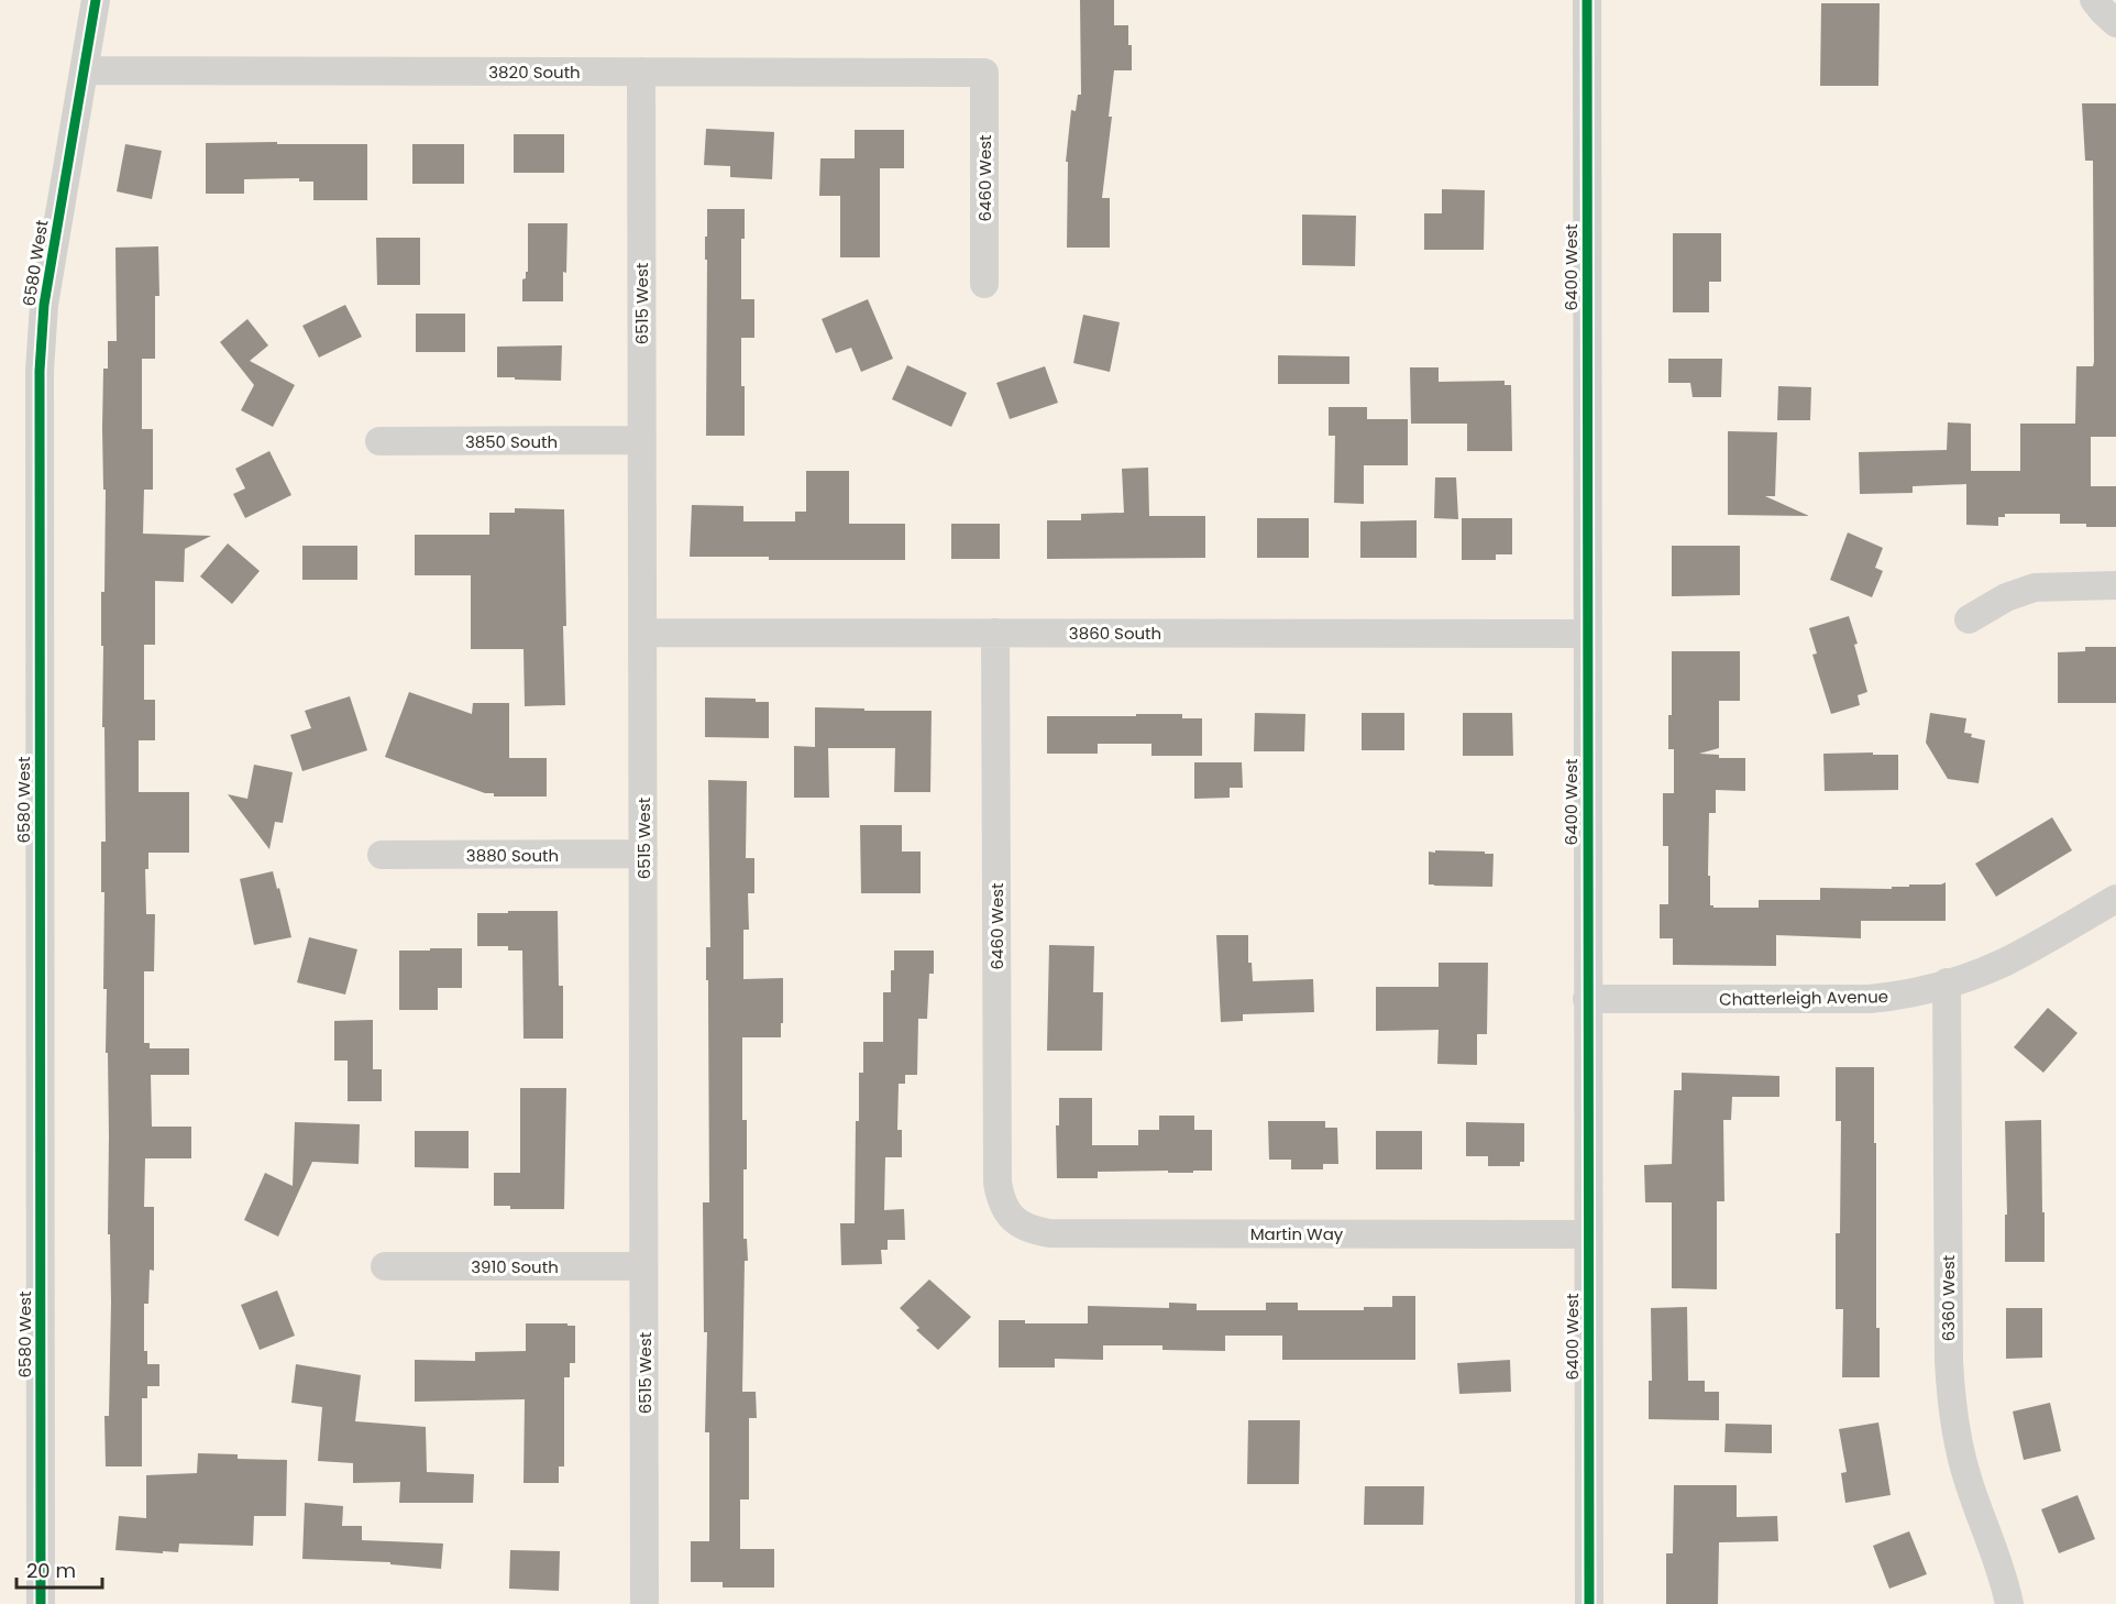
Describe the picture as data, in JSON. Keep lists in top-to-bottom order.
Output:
{
  "streets": {
    "street": [
      "3820 South",
      "6460 West",
      "6580 West",
      "6400 West",
      "6515 West",
      "3850 South",
      "3860 South",
      "3880 South",
      "Chatterleigh Avenue",
      "Martin Way",
      "3910 South",
      "6360 West"
    ]
  },
  "crossings": [
    ["3820 South", "6460 West"],
    ["3820 South", "6580 West"],
    ["3820 South", "6515 West"],
    ["6460 West", "3860 South"],
    ["6460 West", "Martin Way"],
    ["6400 West", "3860 South"],
    ["6400 West", "Chatterleigh Avenue"],
    ["6400 West", "Martin Way"],
    ["6515 West", "3850 South"],
    ["6515 West", "3860 South"],
    ["6515 West", "3880 South"],
    ["6515 West", "3910 South"],
    ["Chatterleigh Avenue", "6360 West"]
  ],
  "scale_bar": "20 m"
}
